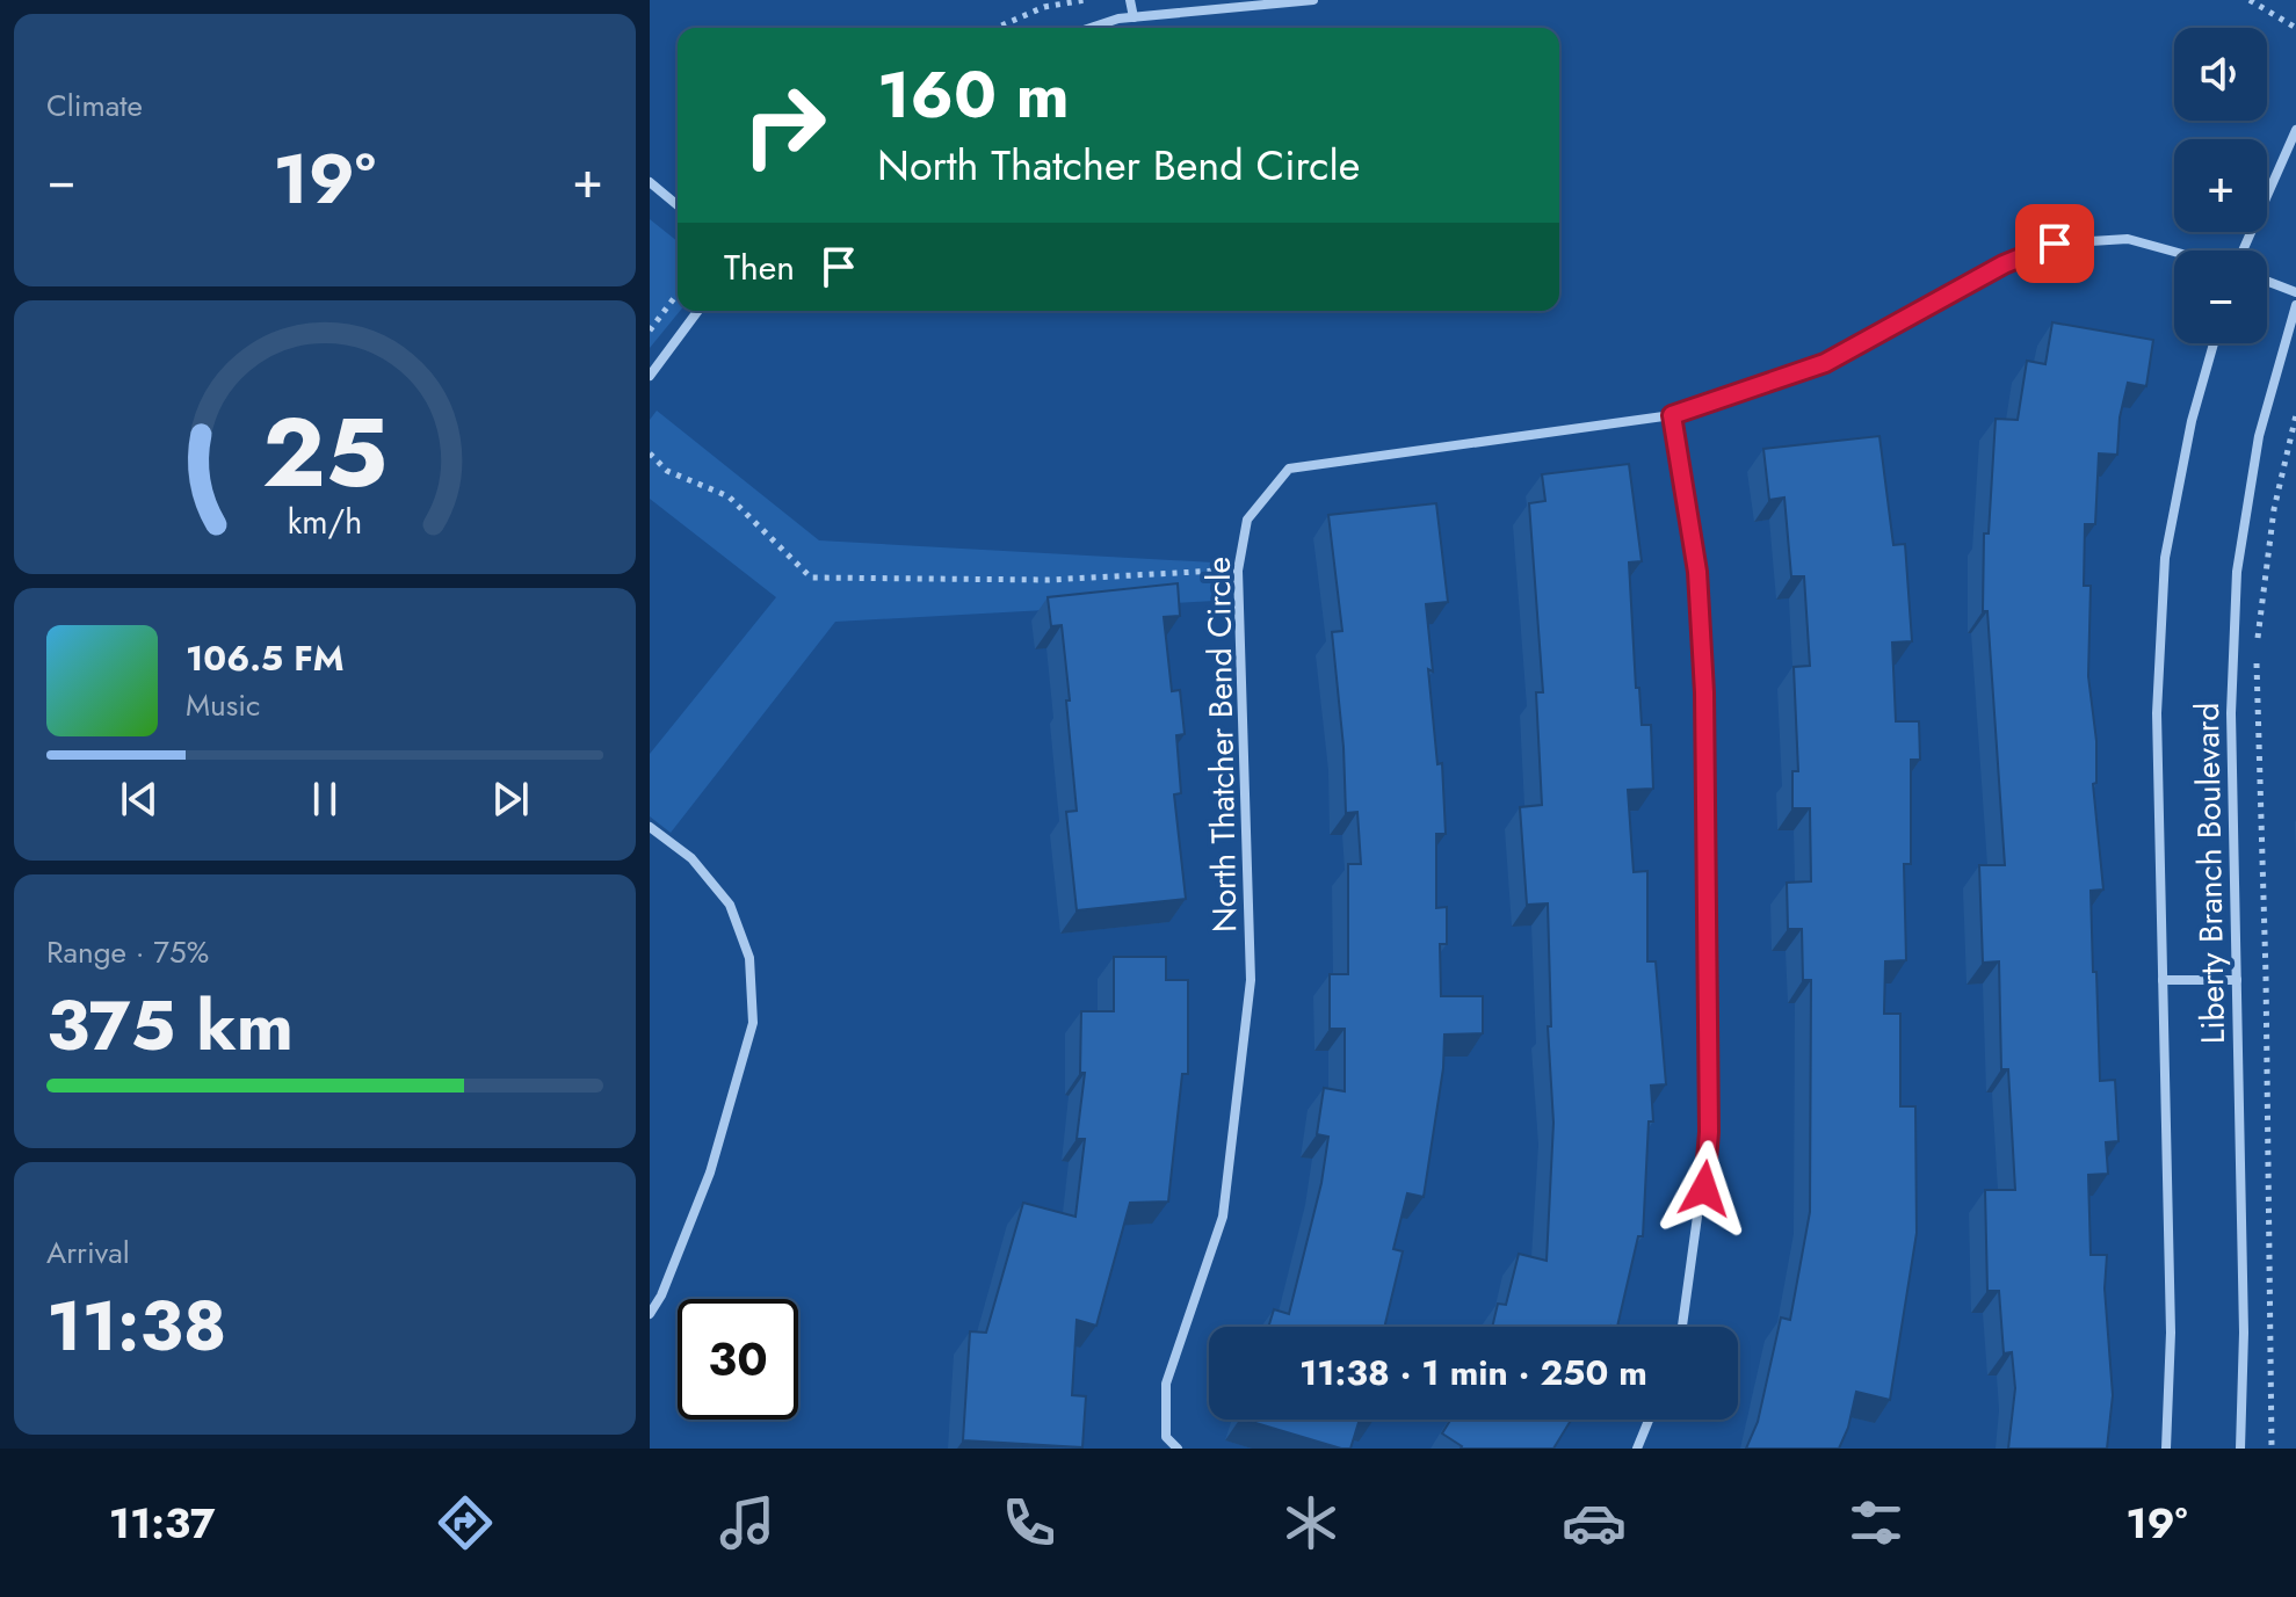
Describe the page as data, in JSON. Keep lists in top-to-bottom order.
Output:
{
  "streets": {
    "street": ["North Thatcher Bend Circle", "Liberty Branch Boulevard"]
  },
  "page": {
    "tile": [
      "Climate",
      ["Range · 75%", "375 km"],
      ["Arrival", "11:38"]
    ],
    "map_buttons": ["+", "−"],
    "turn": ["160 m", "North Thatcher Bend Circle"],
    "heat": ["−", "19°", "+"],
    "then": "Then",
    "song": ["106.5 FM", "Music"],
    "limit": "30",
    "trip": "11:38 · 1 min · 250 m",
    "tabs": ["11:37", "19°"],
    "gauge": ["25", "km/h"]
  }
}
